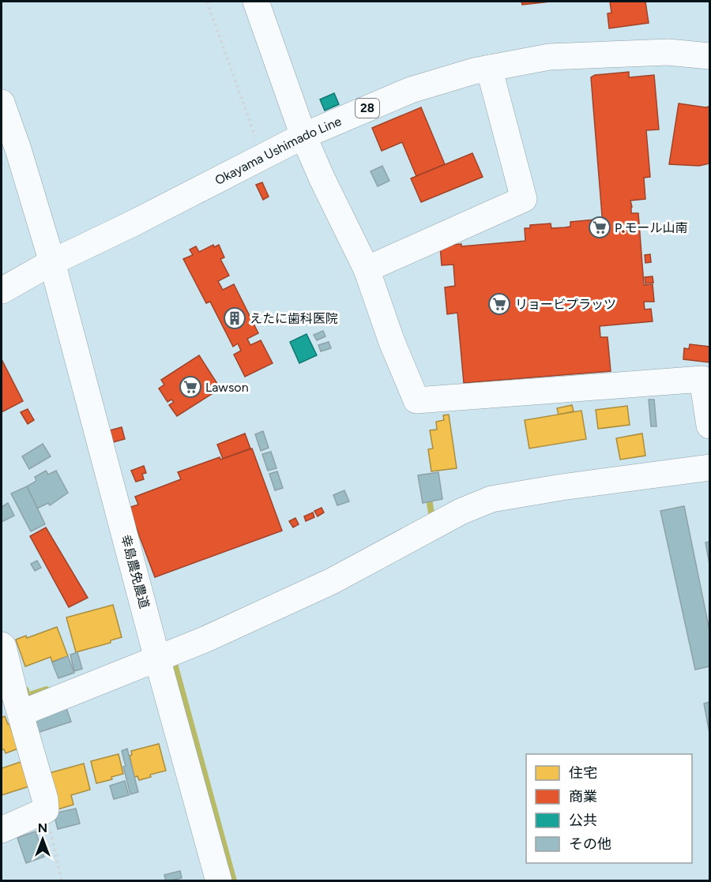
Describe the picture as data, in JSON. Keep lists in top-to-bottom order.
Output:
{
  "streets": {
    "street": ["28", "Okayama Ushimado Line", "幸島農免農道"]
  },
  "crossings": [
    ["Okayama Ushimado Line", "幸島農免農道"]
  ],
  "places": {
    "supermarket": ["P.モール山南", "リョービプラッツ", "Lawson"],
    "building": ["えたに歯科医院"]
  },
  "legend": [
    "住宅",
    "商業",
    "公共",
    "その他"
  ],
  "north": "top"
}
